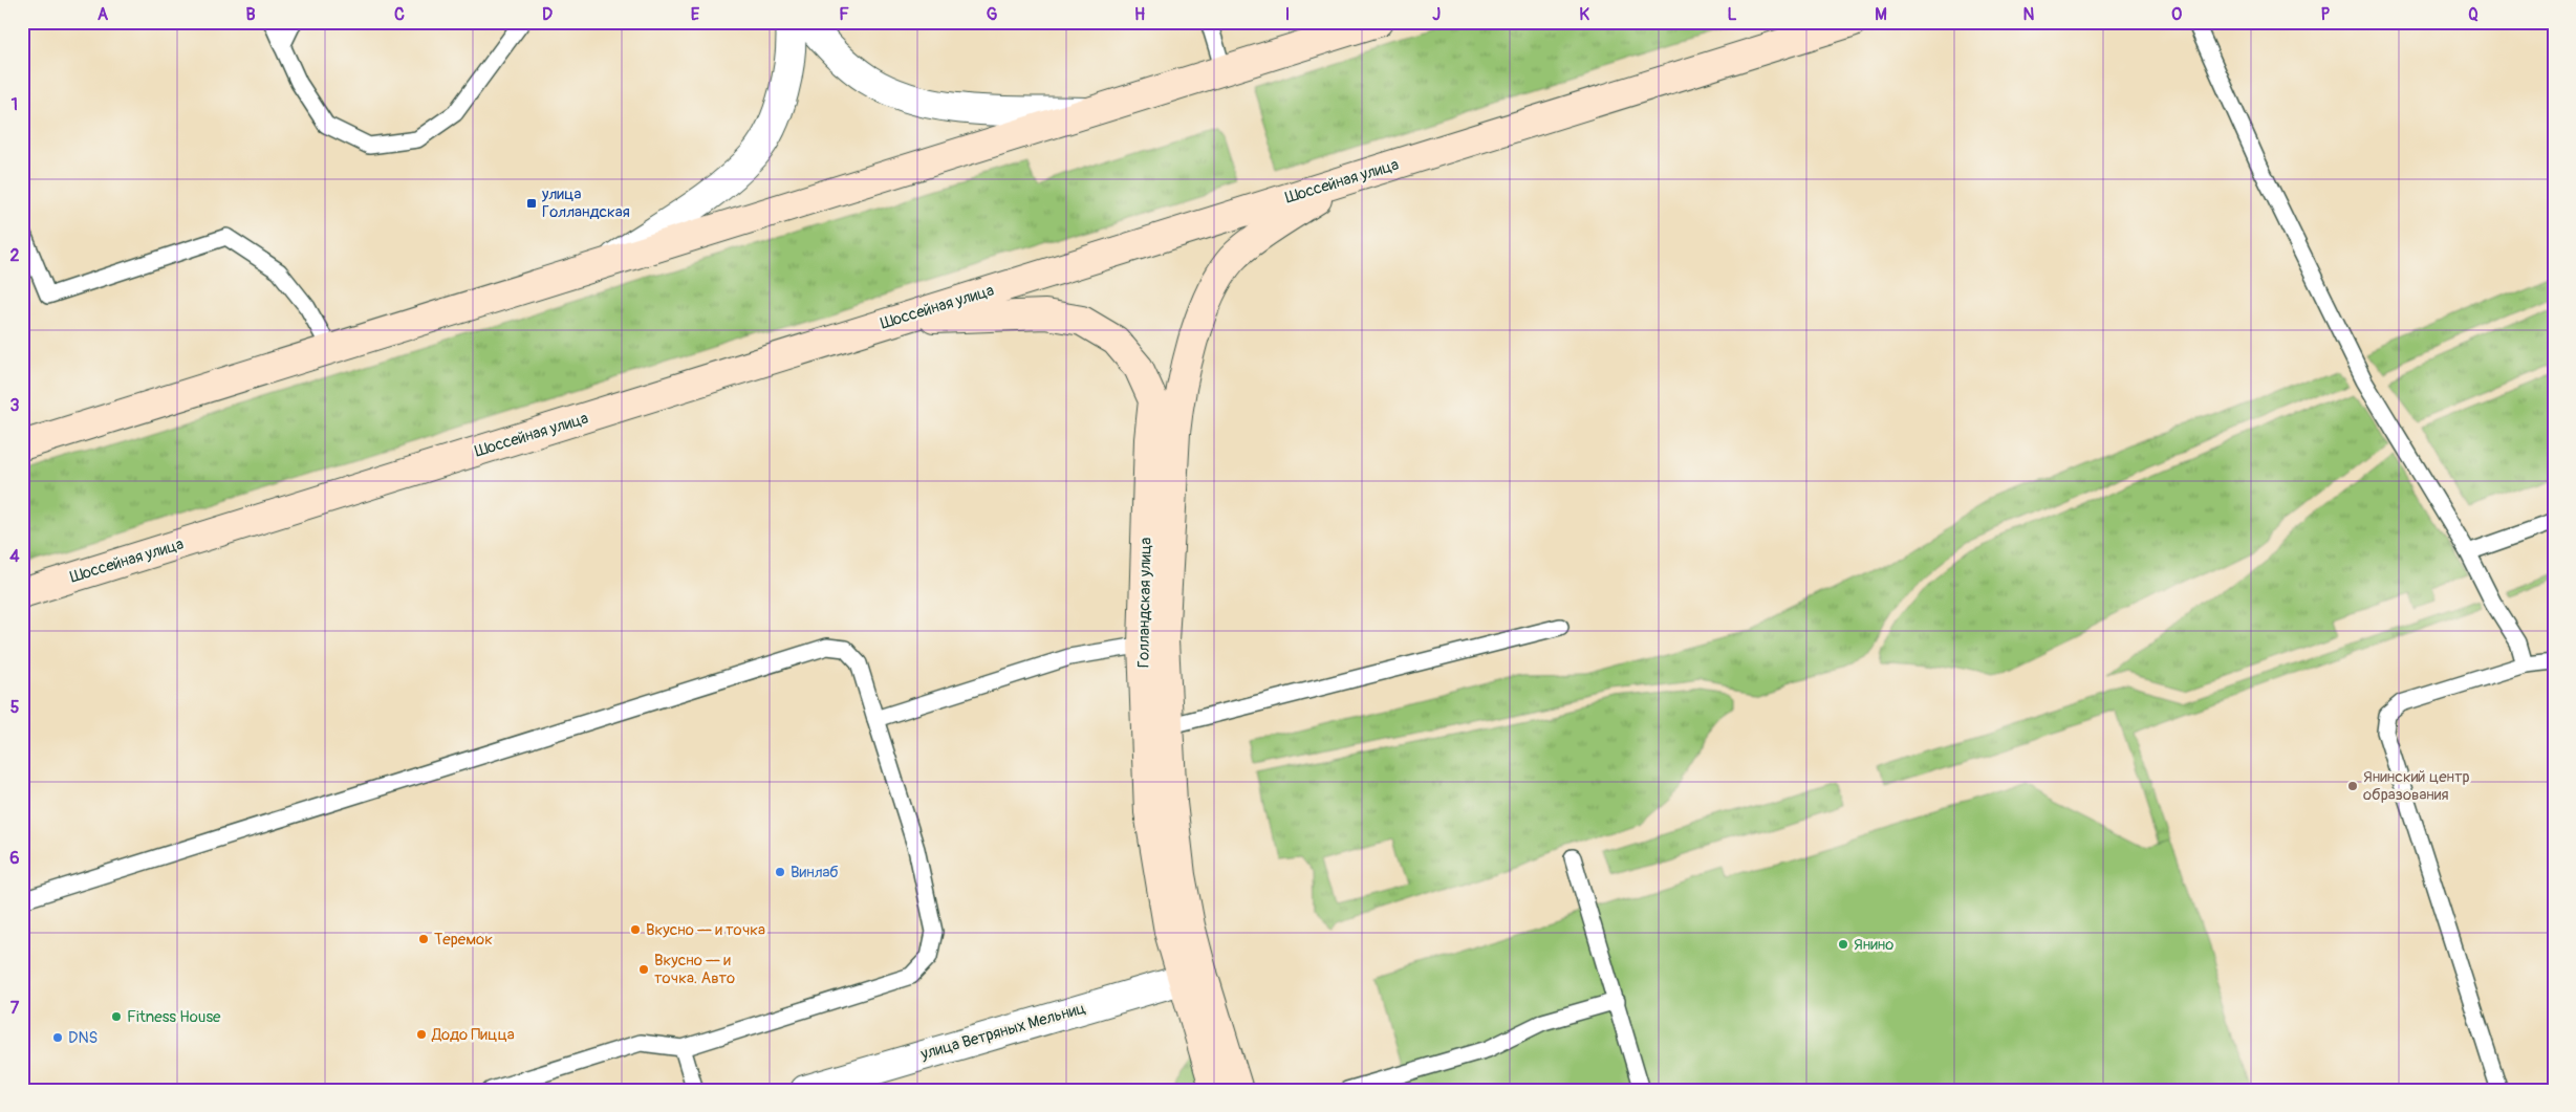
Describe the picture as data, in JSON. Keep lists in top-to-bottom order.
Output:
{
  "streets": {
    "main road": ["Шоссейная улица", "Голландская улица"],
    "street": ["улица Ветряных Мельниц"]
  },
  "crossings": [
    ["Шоссейная улица", "Голландская улица"],
    ["Голландская улица", "улица Ветряных Мельниц"]
  ],
  "places": {
    "transit": ["улица Голландская"],
    "other": [
      "Янинский центр образования",
      "Винлаб",
      "Вкусно — и точка",
      "Теремок",
      "Янино",
      "Вкусно — и точка. Авто",
      "Fitness House",
      "Додо Пицца",
      "DNS"
    ]
  },
  "grid": {
    "columns": [
      "A",
      "B",
      "C",
      "D",
      "E",
      "F",
      "G",
      "H",
      "I",
      "J",
      "K",
      "L",
      "M",
      "N",
      "O",
      "P",
      "Q"
    ],
    "rows": [
      "1",
      "2",
      "3",
      "4",
      "5",
      "6",
      "7"
    ]
  }
}
